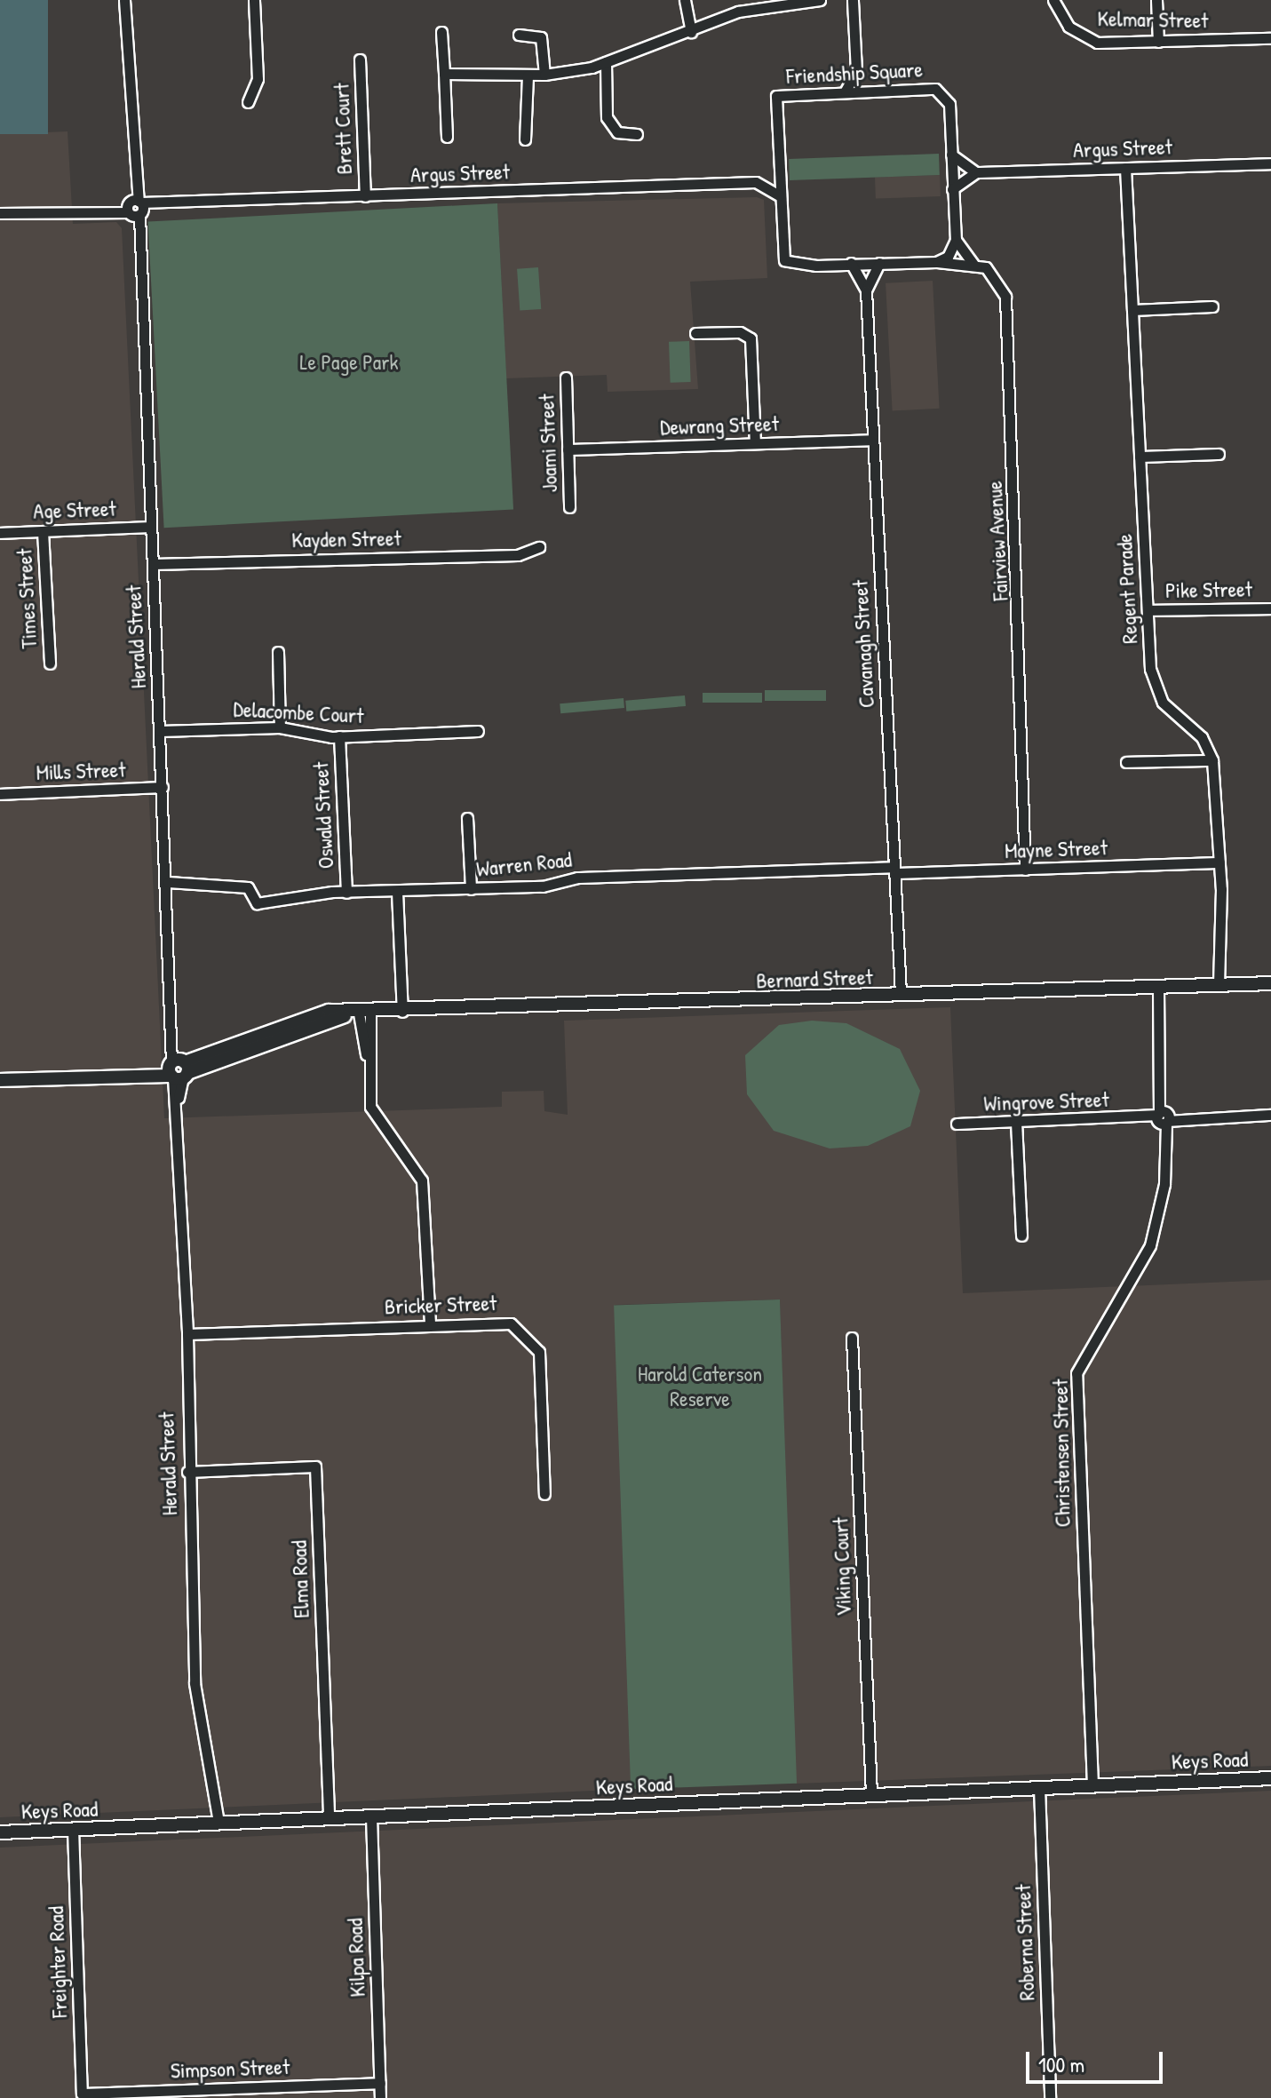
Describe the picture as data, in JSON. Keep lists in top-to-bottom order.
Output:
{
  "streets": {
    "street": [
      "Kelmar Street",
      "Friendship Square",
      "Brett Court",
      "Argus Street",
      "Dewrang Street",
      "Joami Street",
      "Age Street",
      "Kayden Street",
      "Fairview Avenue",
      "Regent Parade",
      "Pike Street",
      "Times Street",
      "Herald Street",
      "Cavanagh Street",
      "Delacombe Court",
      "Mills Street",
      "Oswald Street",
      "Mayne Street",
      "Warren Road",
      "Bernard Street",
      "Wingrove Street",
      "Bricker Street",
      "Christensen Street",
      "Viking Court",
      "Elma Road",
      "Keys Road",
      "Roberna Street",
      "Kilpa Road",
      "Freighter Road",
      "Simpson Street"
    ]
  },
  "crossings": [
    ["Friendship Square", "Fairview Avenue"],
    ["Friendship Square", "Cavanagh Street"],
    ["Brett Court", "Argus Street"],
    ["Argus Street", "Regent Parade"],
    ["Argus Street", "Herald Street"],
    ["Dewrang Street", "Joami Street"],
    ["Dewrang Street", "Cavanagh Street"],
    ["Age Street", "Times Street"],
    ["Age Street", "Herald Street"],
    ["Kayden Street", "Herald Street"],
    ["Fairview Avenue", "Mayne Street"],
    ["Regent Parade", "Pike Street"],
    ["Regent Parade", "Mayne Street"],
    ["Regent Parade", "Bernard Street"],
    ["Herald Street", "Delacombe Court"],
    ["Herald Street", "Mills Street"],
    ["Herald Street", "Warren Road"],
    ["Herald Street", "Bernard Street"],
    ["Herald Street", "Bricker Street"],
    ["Herald Street", "Elma Road"],
    ["Herald Street", "Keys Road"],
    ["Cavanagh Street", "Mayne Street"],
    ["Cavanagh Street", "Warren Road"],
    ["Cavanagh Street", "Bernard Street"],
    ["Delacombe Court", "Oswald Street"],
    ["Oswald Street", "Warren Road"],
    ["Mayne Street", "Warren Road"],
    ["Bernard Street", "Christensen Street"],
    ["Wingrove Street", "Christensen Street"],
    ["Christensen Street", "Keys Road"],
    ["Viking Court", "Keys Road"],
    ["Elma Road", "Keys Road"],
    ["Keys Road", "Roberna Street"],
    ["Keys Road", "Kilpa Road"],
    ["Keys Road", "Freighter Road"],
    ["Kilpa Road", "Simpson Street"],
    ["Freighter Road", "Simpson Street"]
  ],
  "parks": ["Le Page Park", "Harold Caterson Reserve"],
  "scale_bar": "100 m"
}
